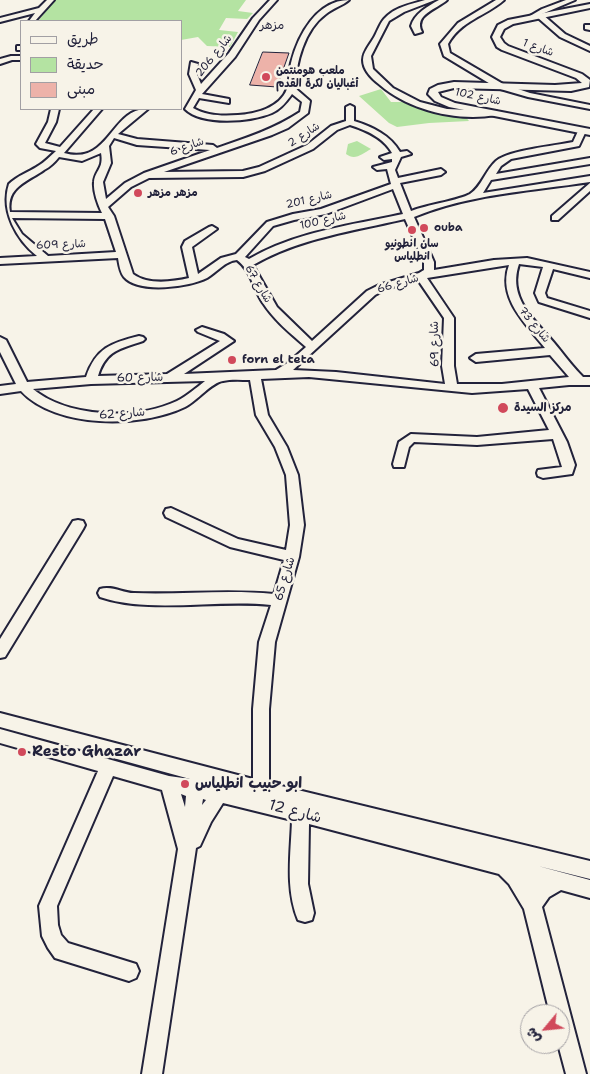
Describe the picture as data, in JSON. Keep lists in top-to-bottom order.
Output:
{
  "streets": {
    "main road": ["شارع 1", "شارع 102"],
    "street": [
      "شارع 206",
      "شارع 2",
      "شارع 6",
      "شارع 201",
      "شارع 100",
      "شارع 609",
      "شارع 67",
      "شارع 66",
      "شارع 73",
      "شارع 69",
      "شارع 60",
      "شارع 62",
      "شارع 65",
      "شارع 12"
    ]
  },
  "crossings": [
    ["شارع 1", "شارع 102"],
    ["شارع 206", "شارع 6"],
    ["شارع 2", "شارع 6"],
    ["شارع 201", "شارع 100"],
    ["شارع 201", "شارع 67"],
    ["شارع 100", "شارع 67"],
    ["شارع 609", "شارع 67"],
    ["شارع 67", "شارع 66"],
    ["شارع 66", "شارع 73"],
    ["شارع 66", "شارع 69"],
    ["شارع 66", "شارع 60"],
    ["شارع 73", "شارع 60"],
    ["شارع 69", "شارع 60"],
    ["شارع 60", "شارع 62"],
    ["شارع 60", "شارع 65"],
    ["شارع 65", "شارع 12"]
  ],
  "districts": ["مزهر"],
  "places": [
    "ملعب هومنتمن أغباليان لكرة القدم",
    "مزهر مزهر",
    "ouba",
    "سان انطونيو انطلياس",
    "forn el teta",
    "مركز السيدة",
    "Resto Ghazar",
    "ابو حبيب انطلياس"
  ],
  "legend": ["طريق", "حديقة", "مبنى"],
  "north": "bottom left"
}
